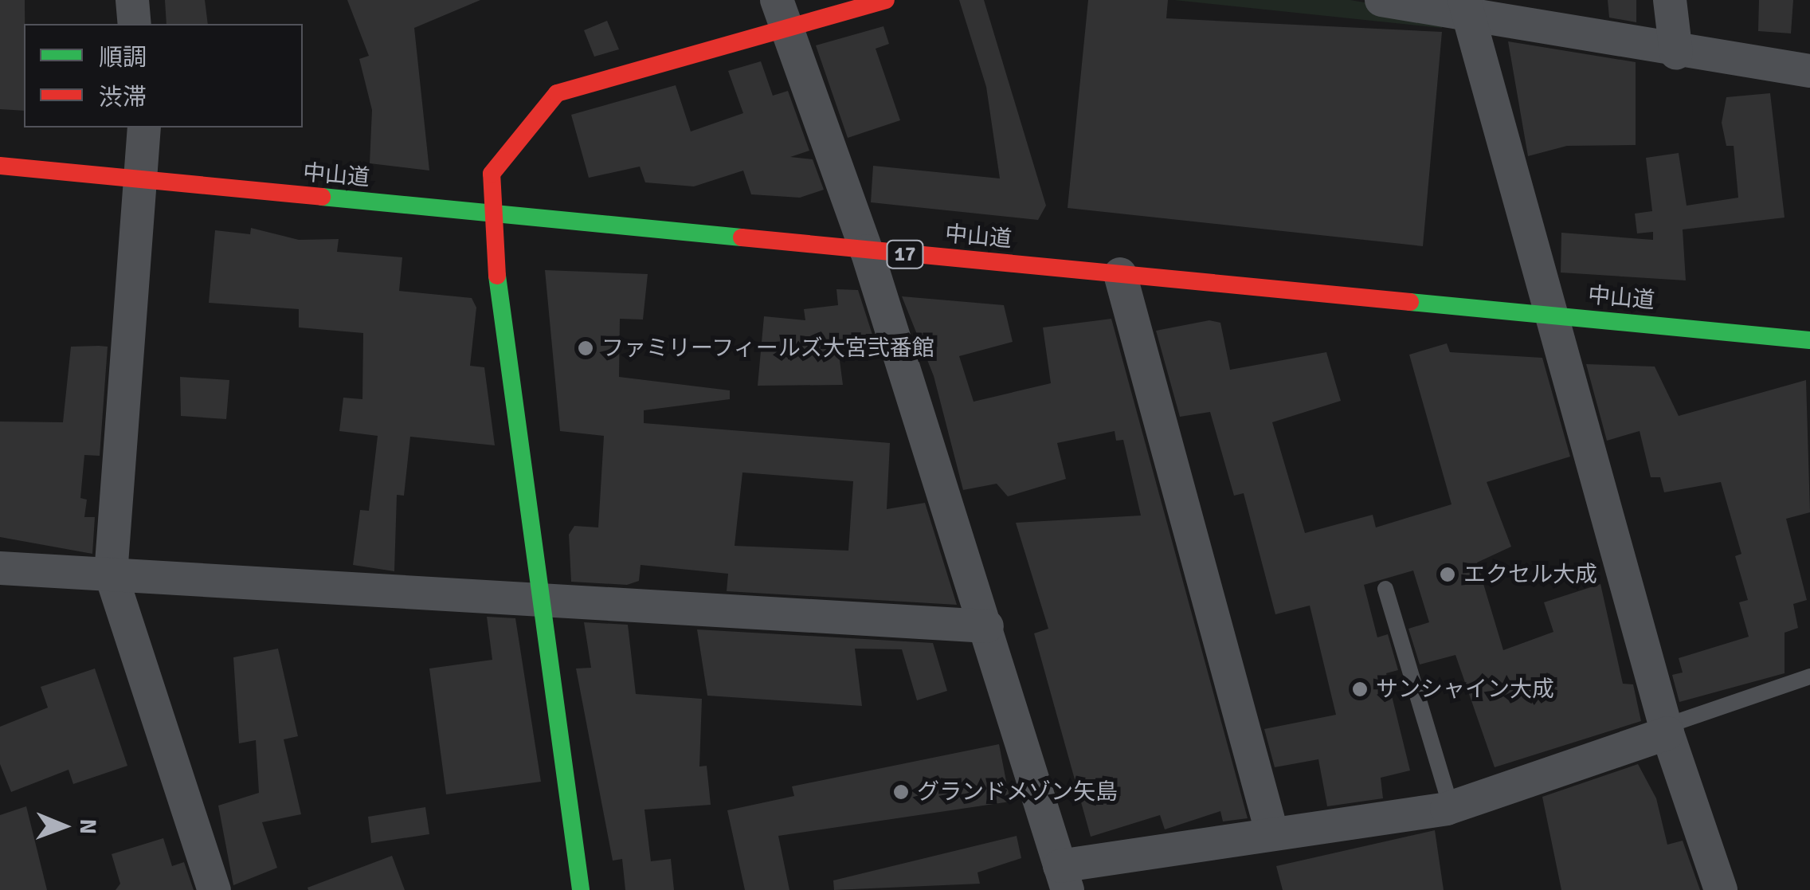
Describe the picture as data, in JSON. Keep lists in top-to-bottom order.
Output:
{
  "streets": {
    "main road": ["中山道", "17"]
  },
  "places": [
    "ファミリーフィールズ大宮弐番館",
    "エクセル大成",
    "サンシャイン大成",
    "グランドメゾン矢島"
  ],
  "legend": ["順調", "渋滞"],
  "north": "right"
}
